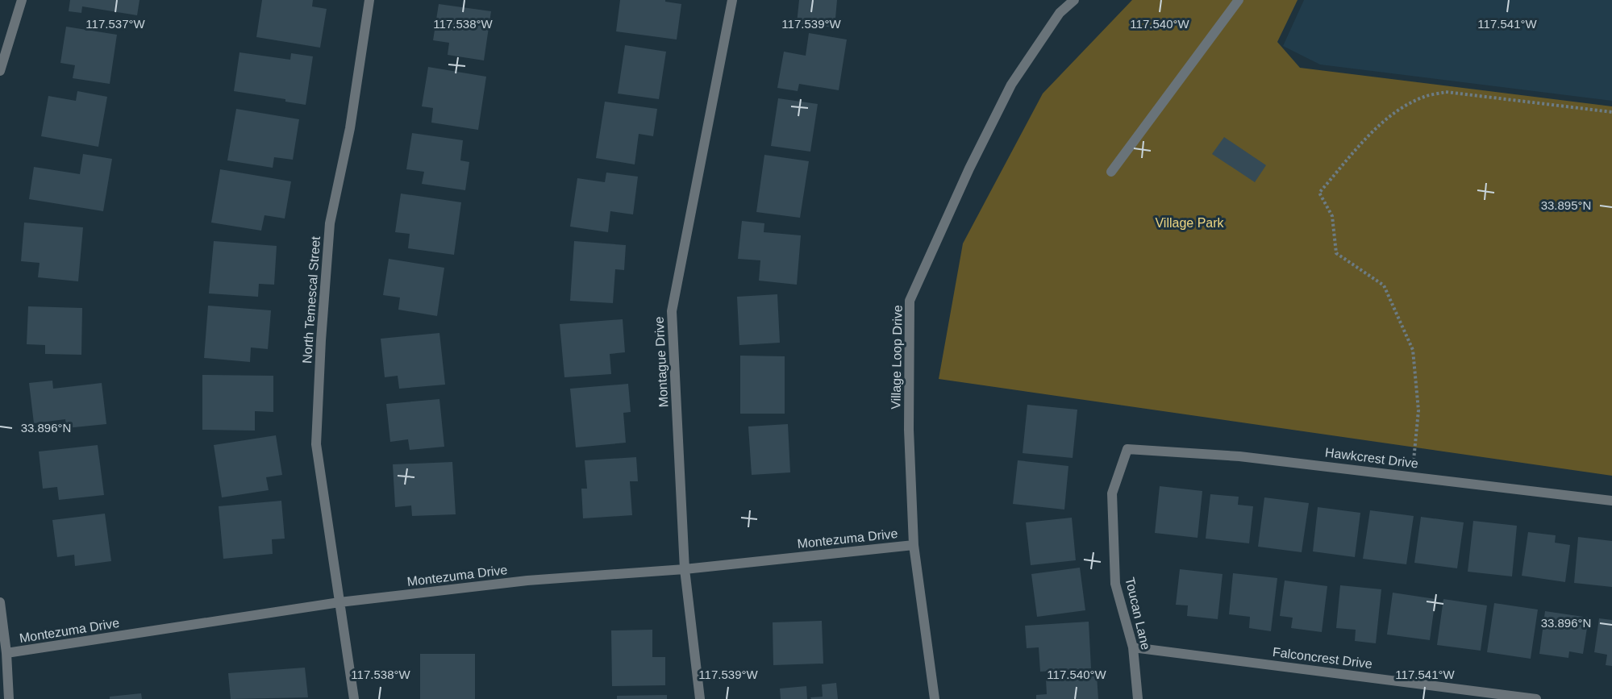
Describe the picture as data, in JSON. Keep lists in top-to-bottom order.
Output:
{
  "streets": {
    "street": [
      "North Temescal Street",
      "Village Loop Drive",
      "Montague Drive",
      "Hawkcrest Drive",
      "Montezuma Drive",
      "Toucan Lane",
      "Falconcrest Drive"
    ]
  },
  "crossings": [
    ["North Temescal Street", "Montezuma Drive"],
    ["Village Loop Drive", "Montezuma Drive"],
    ["Montague Drive", "Montezuma Drive"],
    ["Hawkcrest Drive", "Toucan Lane"],
    ["Toucan Lane", "Falconcrest Drive"]
  ],
  "parks": ["Village Park"],
  "coordinates": [
    "117.537°W",
    "117.538°W",
    "117.539°W",
    "117.540°W",
    "117.541°W",
    "33.895°N",
    "33.896°N"
  ]
}
